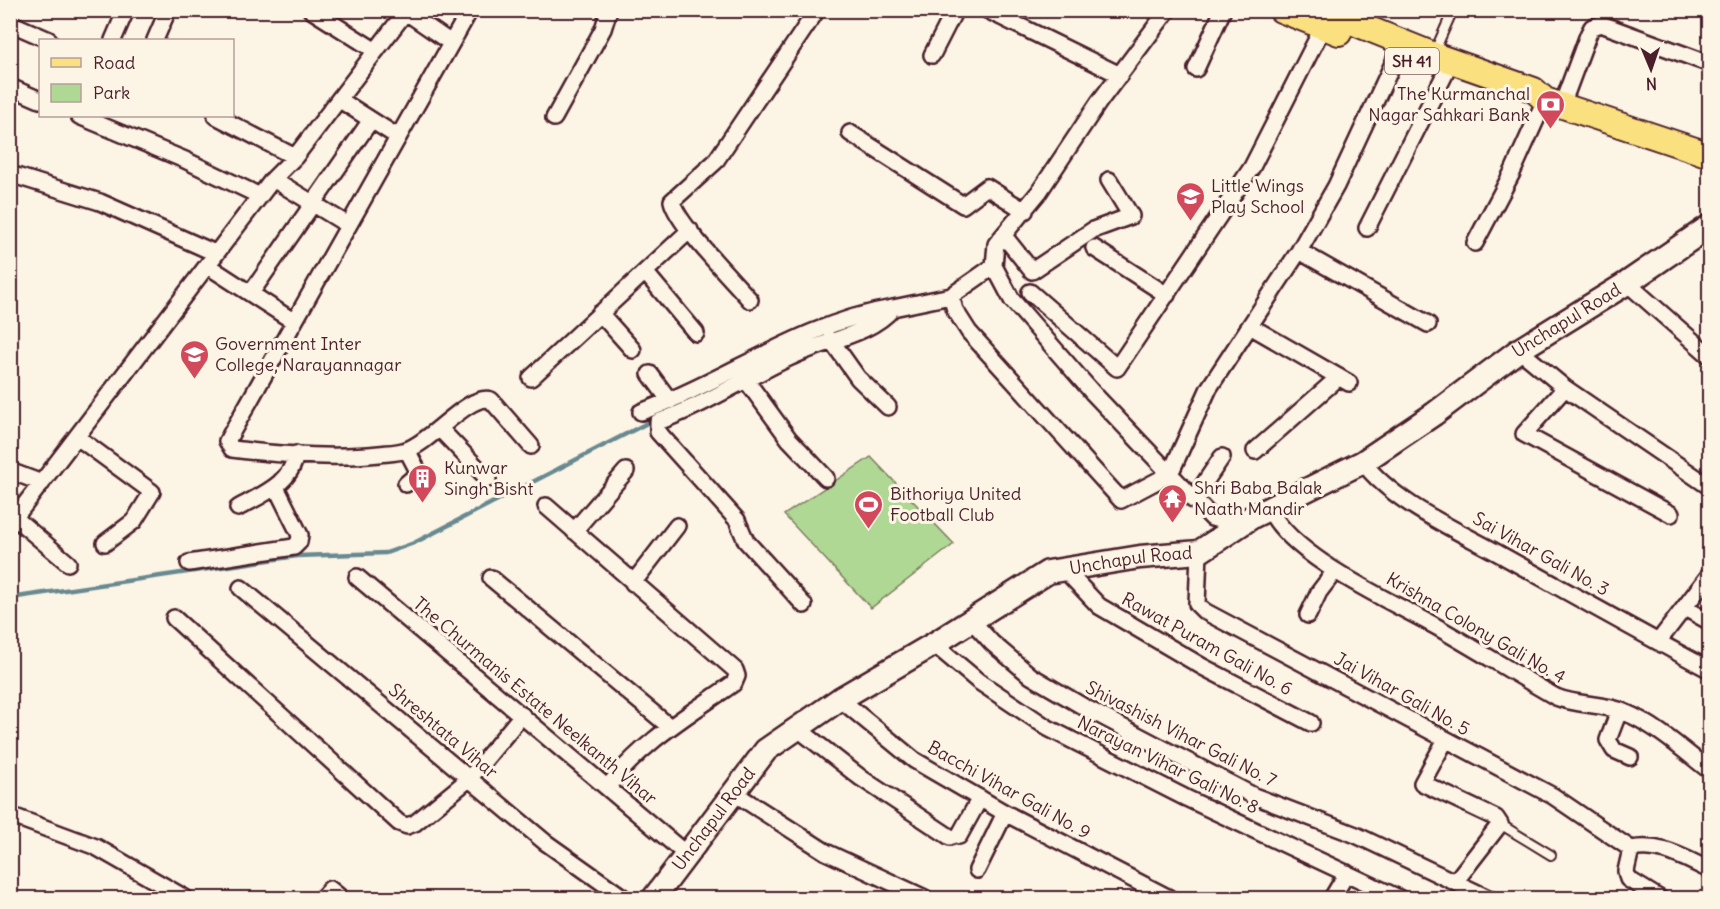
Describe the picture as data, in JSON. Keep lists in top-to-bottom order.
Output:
{
  "streets": {
    "main road": ["SH 41"],
    "street": [
      "Unchapul Road",
      "Sai Vihar Gali No. 3",
      "Krishna Colony Gali No. 4",
      "Rawat Puram Gali No. 6",
      "Jai Vihar Gali No. 5",
      "The Churmanis Estate Neelkanth Vihar",
      "Shreshtata Vihar",
      "Shivashish Vihar Gali No. 7",
      "Narayan Vihar Gali No. 8",
      "Bacchi Vihar Gali No. 9"
    ]
  },
  "crossings": [
    ["Unchapul Road", "Sai Vihar Gali No. 3"],
    ["Unchapul Road", "Krishna Colony Gali No. 4"],
    ["Unchapul Road", "Rawat Puram Gali No. 6"],
    ["Unchapul Road", "Jai Vihar Gali No. 5"],
    ["Unchapul Road", "The Churmanis Estate Neelkanth Vihar"],
    ["Unchapul Road", "Shivashish Vihar Gali No. 7"],
    ["Unchapul Road", "Narayan Vihar Gali No. 8"],
    ["Unchapul Road", "Bacchi Vihar Gali No. 9"]
  ],
  "places": {
    "bank": ["The Kurmanchal Nagar Sahkari Bank"],
    "school or university": ["Little Wings Play School", "Government Inter College, Narayannagar"],
    "building": ["Kunwar Singh Bisht"],
    "temple": ["Shri Baba Balak Naath Mandir"],
    "sports": ["Bithoriya United Football Club"]
  },
  "legend": ["Road", "Park"],
  "north": "bottom"
}
